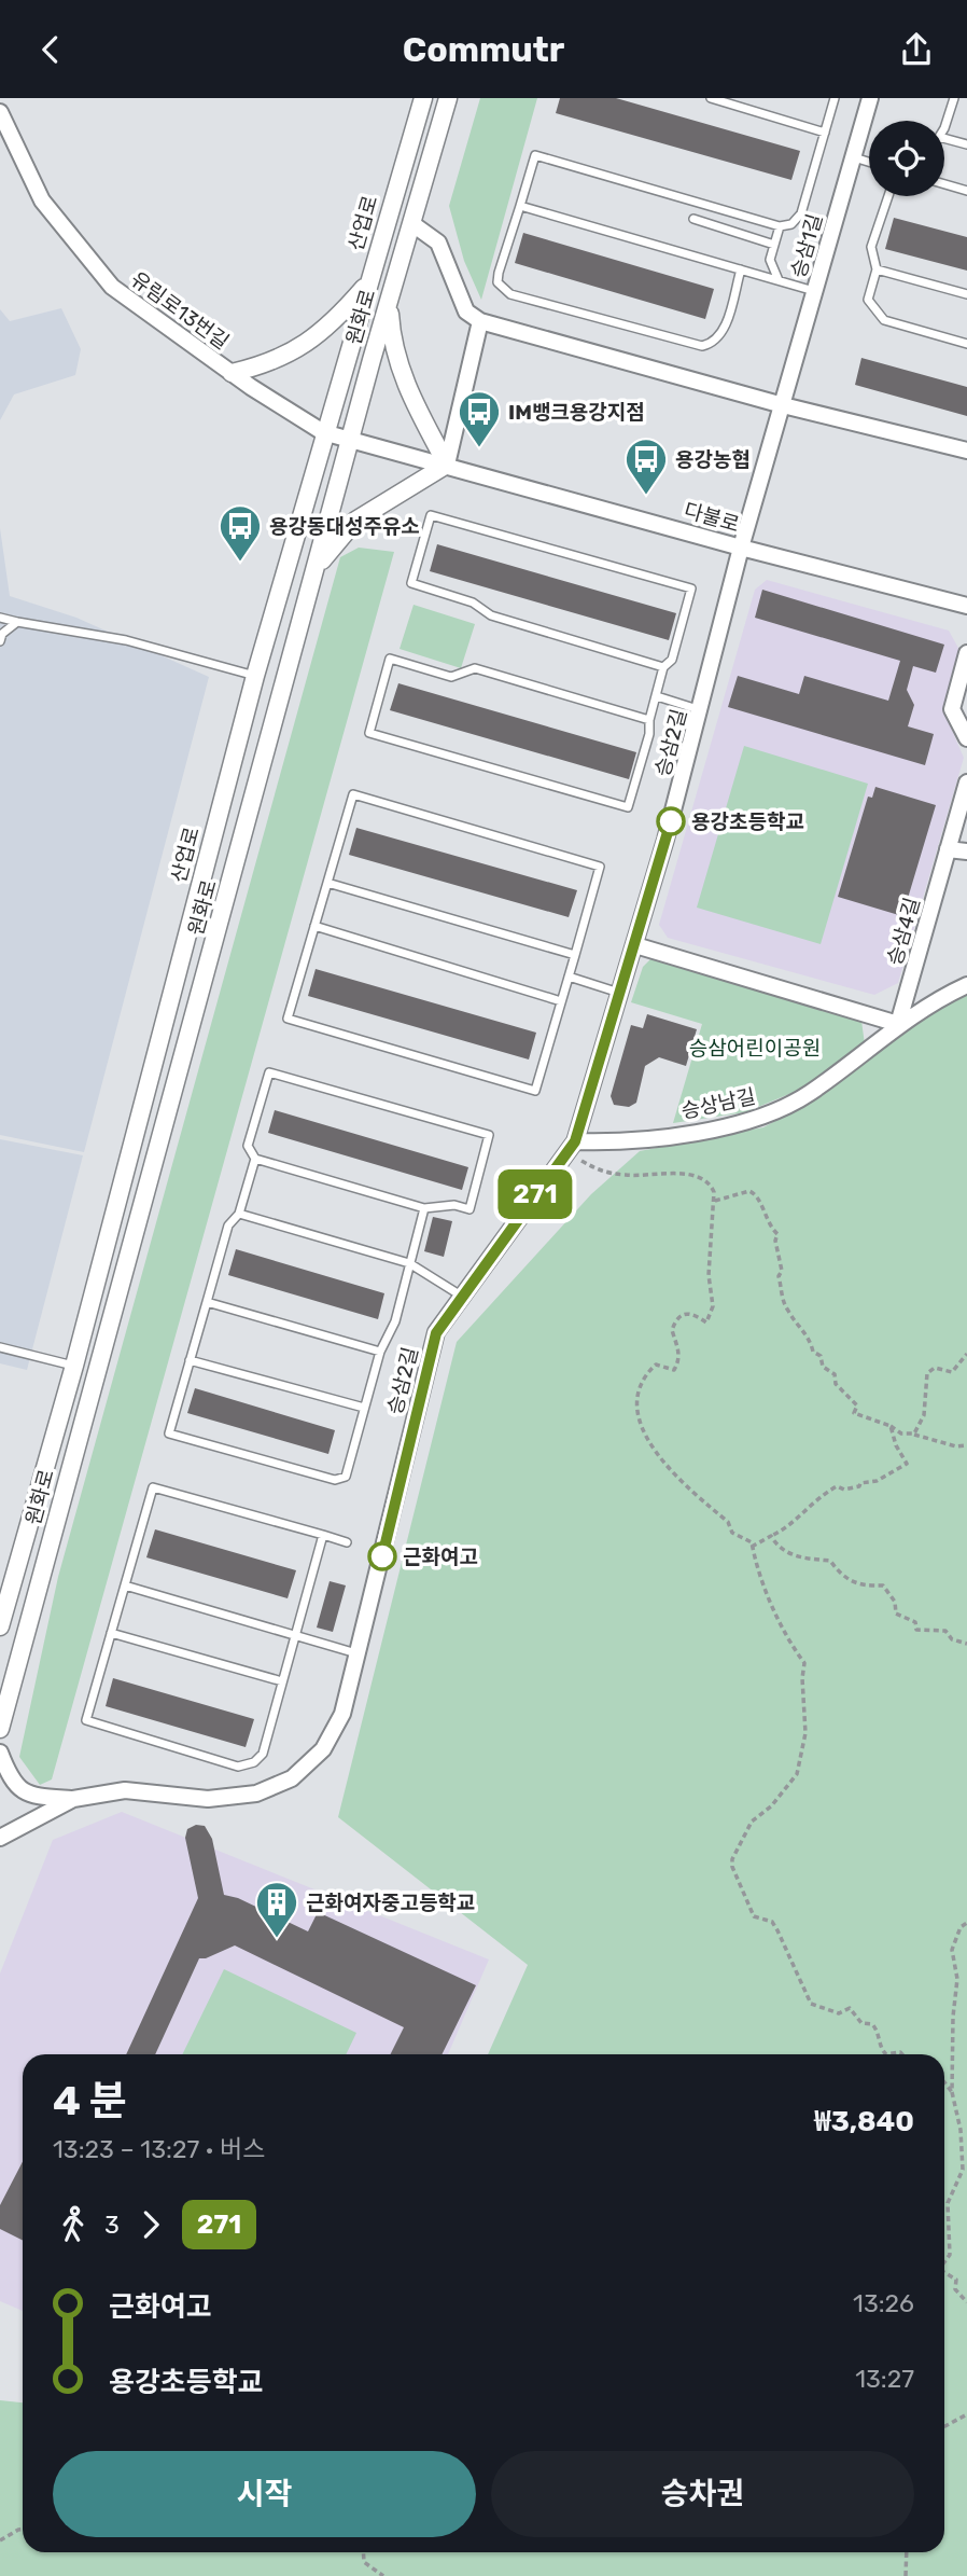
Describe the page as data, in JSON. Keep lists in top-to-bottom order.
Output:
{
  "streets": {
    "street": [
      "산업로",
      "승삼1길",
      "유림로13번길",
      "원화로",
      "다불로",
      "승삼2길",
      "승삼4길",
      "승상남길"
    ]
  },
  "crossings": [
    ["산업로", "유림로13번길"],
    ["산업로", "다불로"],
    ["승삼1길", "다불로"],
    ["승삼1길", "승삼2길"],
    ["유림로13번길", "다불로"],
    ["원화로", "다불로"],
    ["다불로", "승삼2길"],
    ["승삼2길", "승상남길"],
    ["승삼4길", "승상남길"]
  ],
  "parks": ["승삼어린이공원"],
  "places": {
    "bus stop": ["IM뱅크용강지점", "용강농협", "용강동대성주유소"],
    "other": ["용강초등학교", "근화여고"],
    "building": ["근화여자중고등학교"]
  },
  "lines": ["bus line 271"],
  "page": {
    "header": "Commutr",
    "on_map": "271",
    "heading": ["4 분", "13:23 – 13:27 · 버스", "₩3,840"],
    "legs": ["3", "271"],
    "list": [
      {
        "name": "근화여고",
        "value": "13:26"
      },
      {
        "name": "용강초등학교",
        "value": "13:27"
      }
    ],
    "buttons": ["시작", "승차권"]
  }
}
